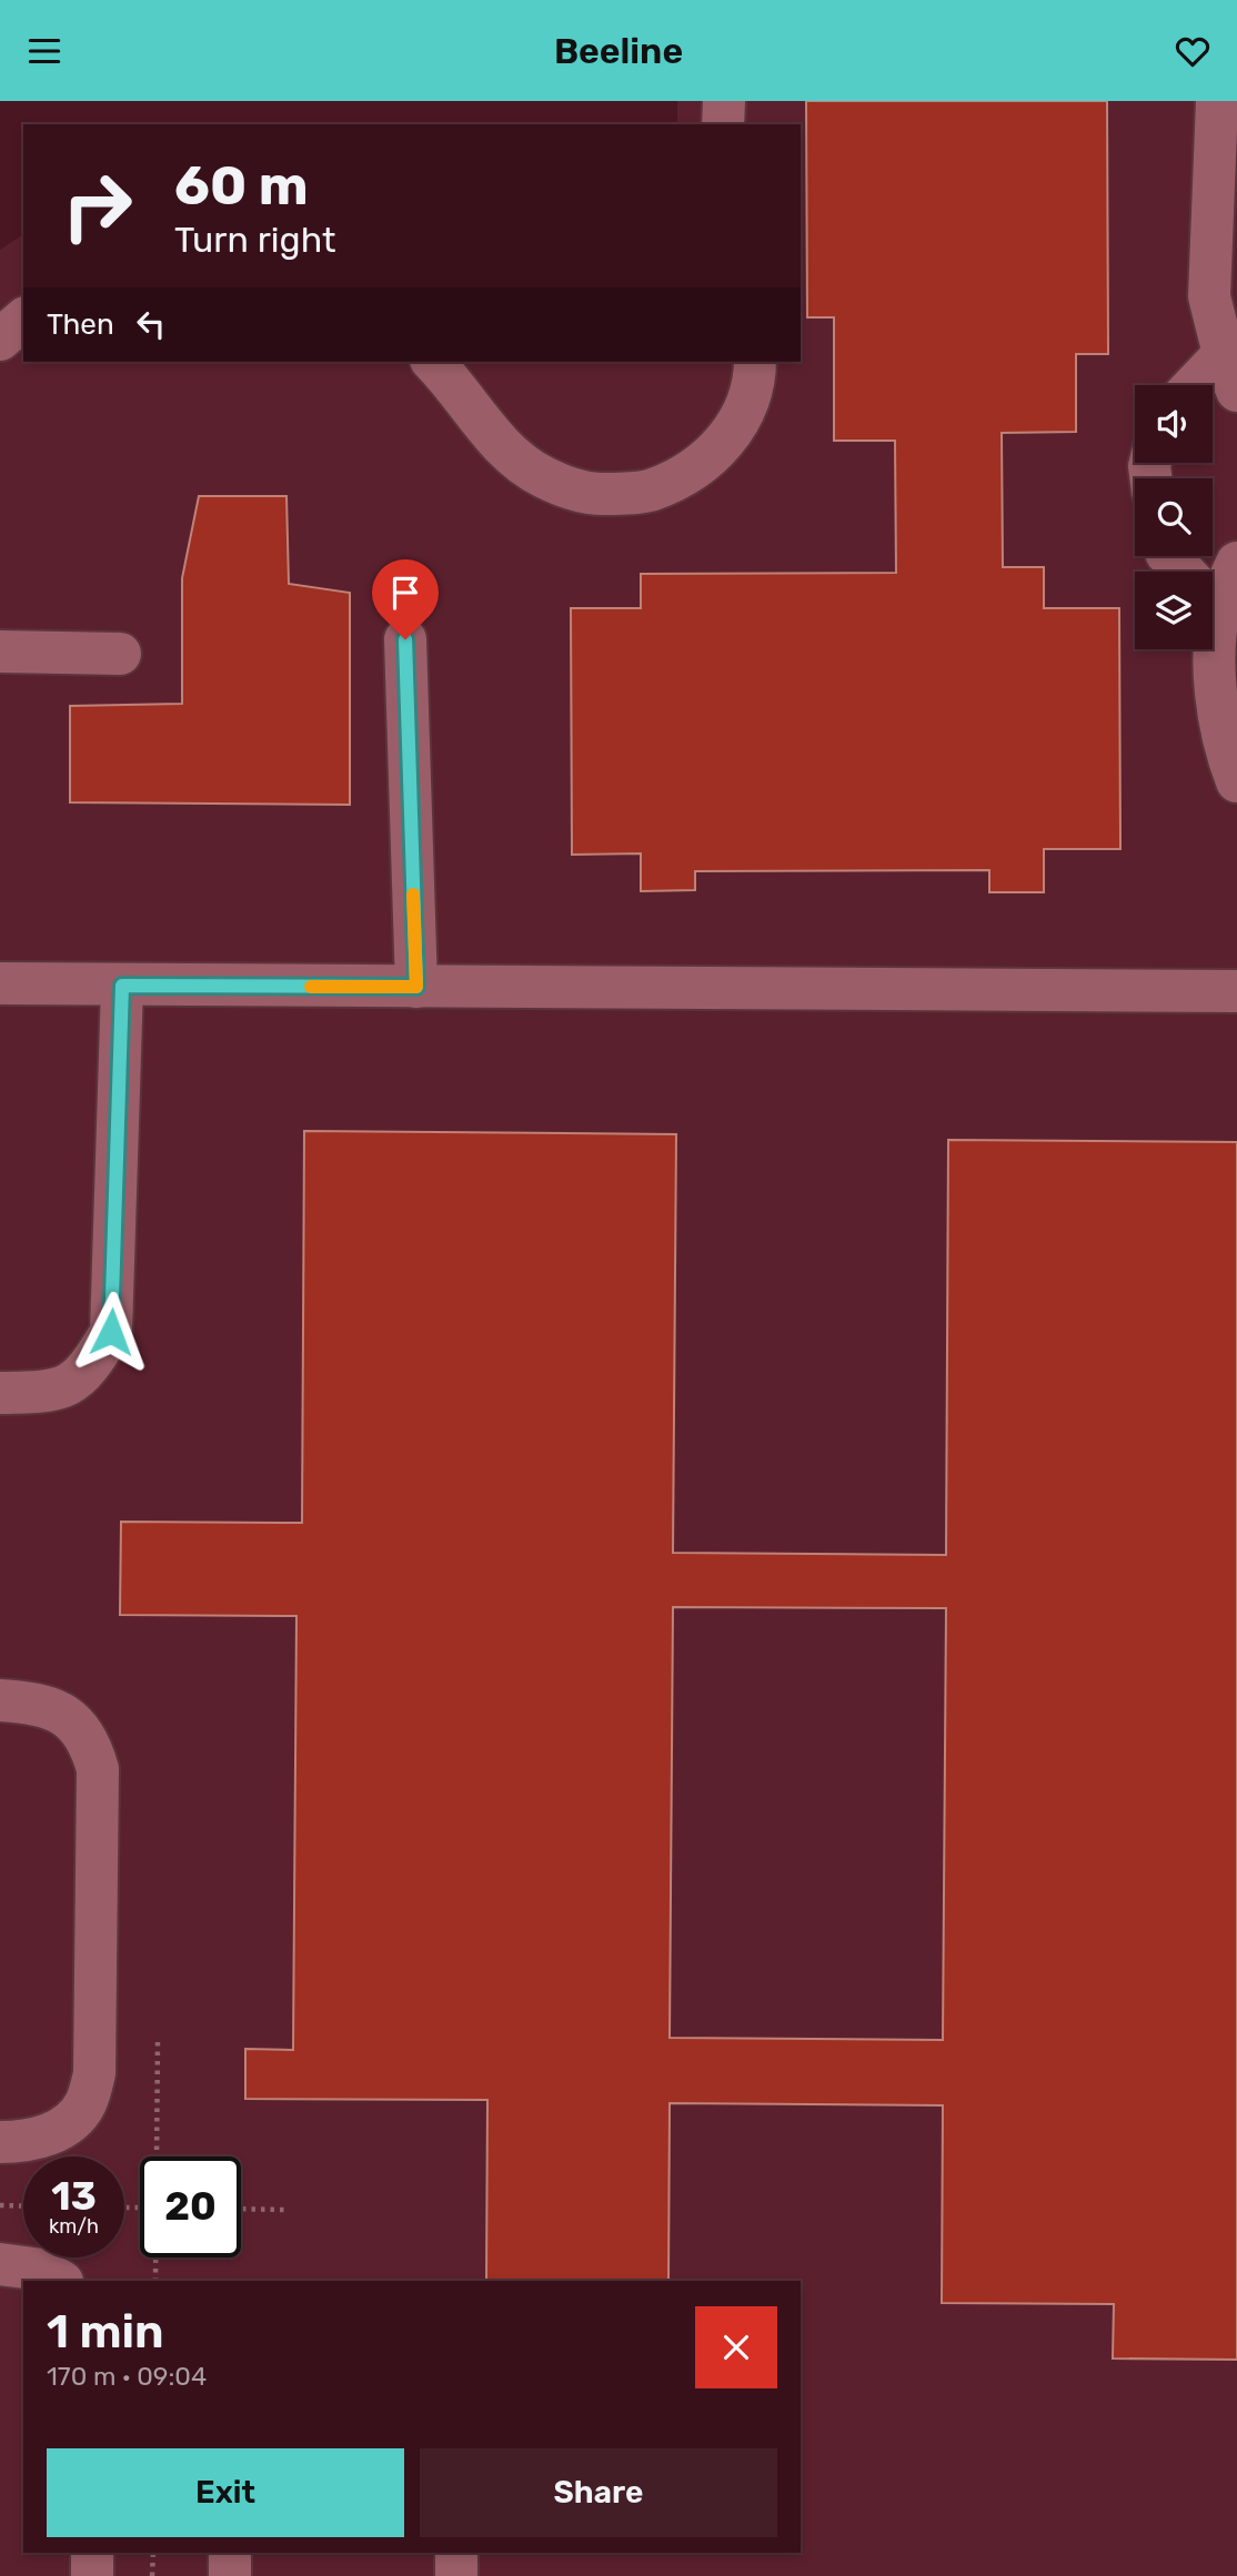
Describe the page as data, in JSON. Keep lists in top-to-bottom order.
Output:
{
  "page": {
    "header": "Beeline",
    "turn": ["60 m", "Turn right"],
    "then": "Then",
    "speed": "13 km/h",
    "limit": "20",
    "heading": ["1 min", "170 m · 09:04"],
    "buttons": ["Exit", "Share"]
  }
}
